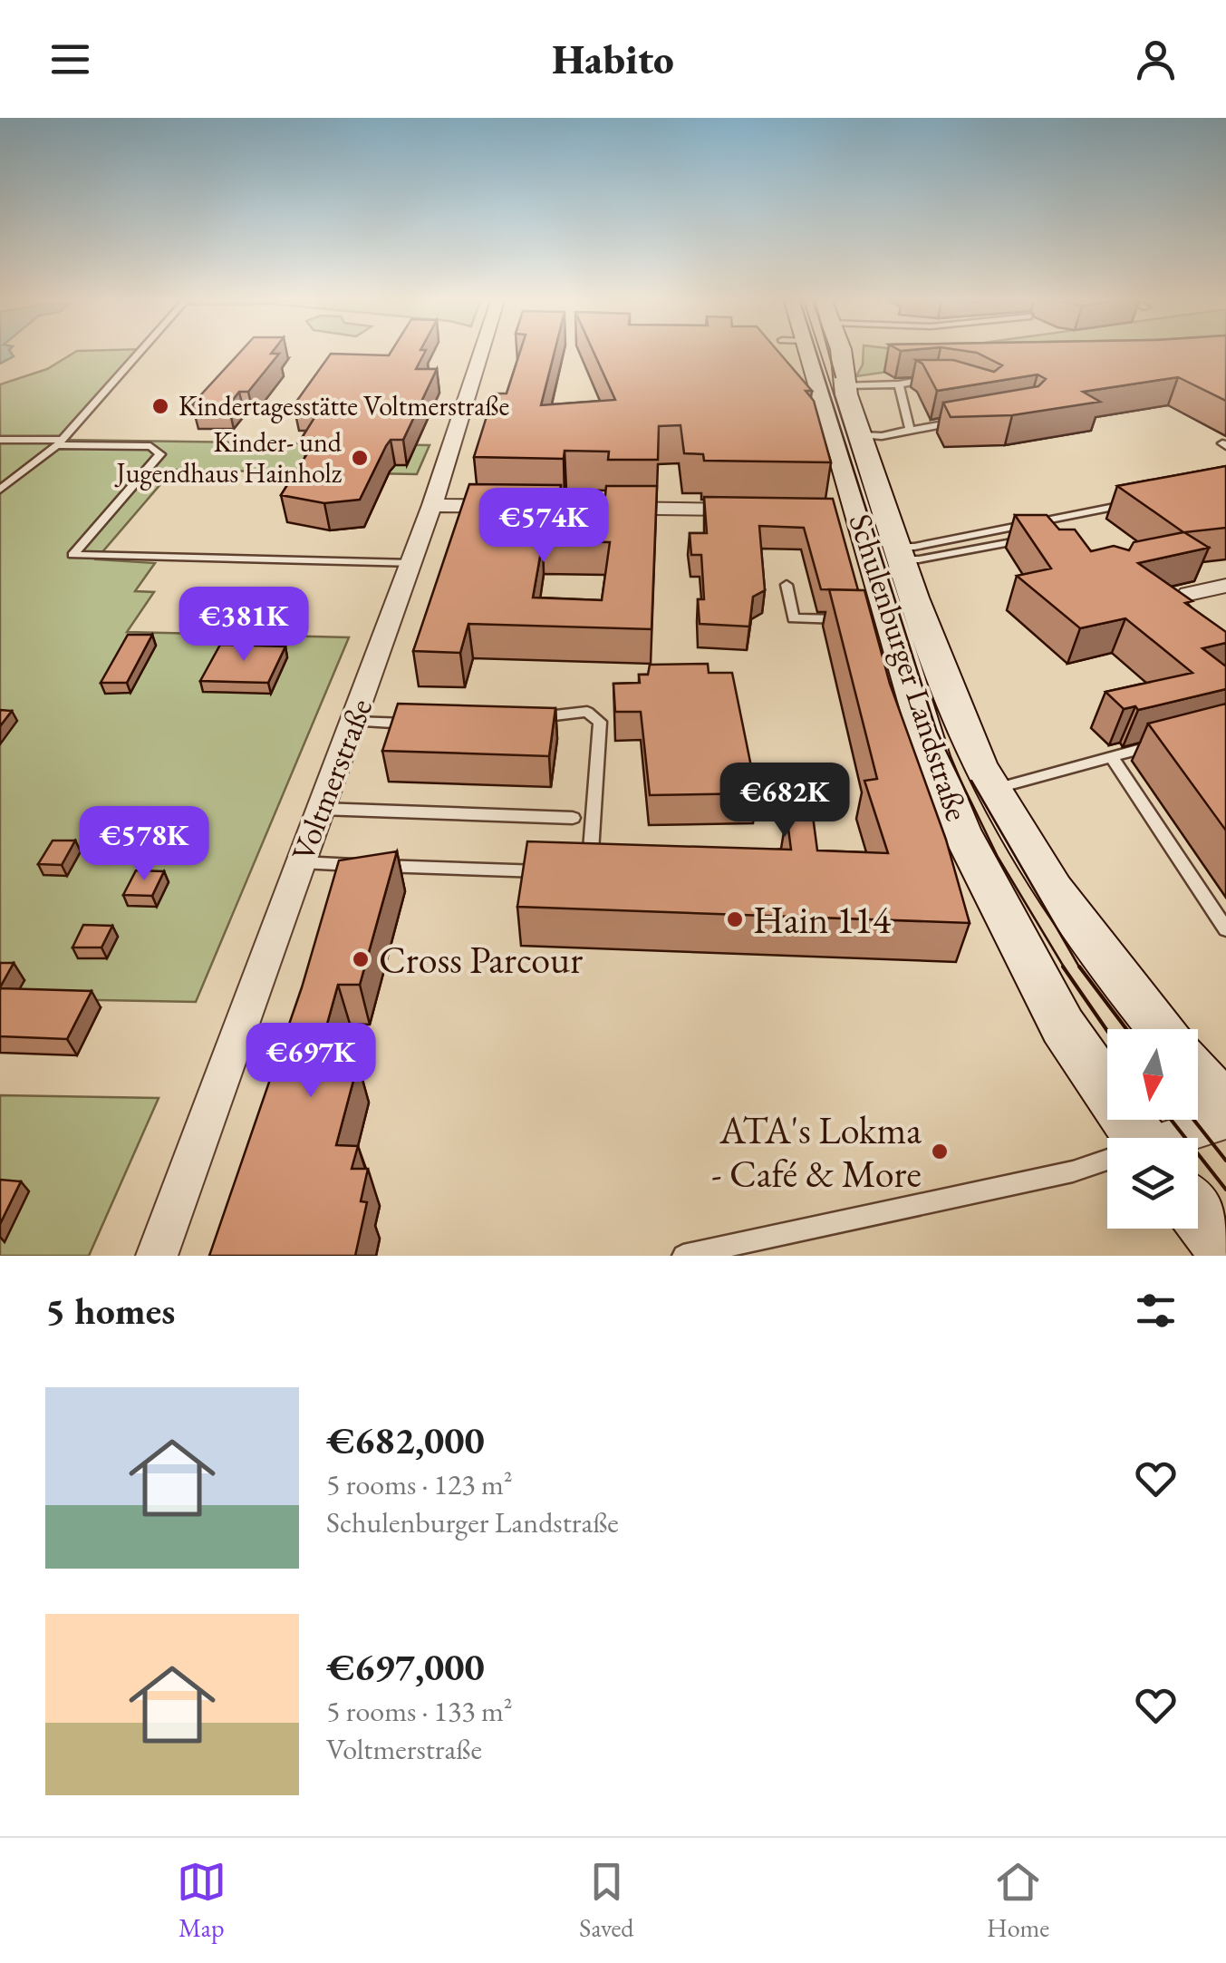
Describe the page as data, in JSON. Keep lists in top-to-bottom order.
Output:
{
  "streets": {
    "main road": ["Schulenburger Landstraße"],
    "street": ["Voltmerstraße"]
  },
  "places": [
    "Kindertagesstätte Voltmerstraße",
    "Kinder- und Jugendhaus Hainholz",
    "Hain 114",
    "Cross Parcour",
    "ATA's Lokma - Café & More"
  ],
  "north": "bottom",
  "page": {
    "header": "Habito",
    "price": [
      "€574K",
      "€381K",
      "€682K",
      "€578K",
      "€697K"
    ],
    "heading": "5 homes",
    "list": [
      {
        "name": "€682,000",
        "note": "5 rooms · 123 m² · Schulenburger Landstraße"
      },
      {
        "name": "€697,000",
        "note": "5 rooms · 133 m² · Voltmerstraße"
      }
    ],
    "tabs": ["Map", "Saved", "Home"]
  }
}
